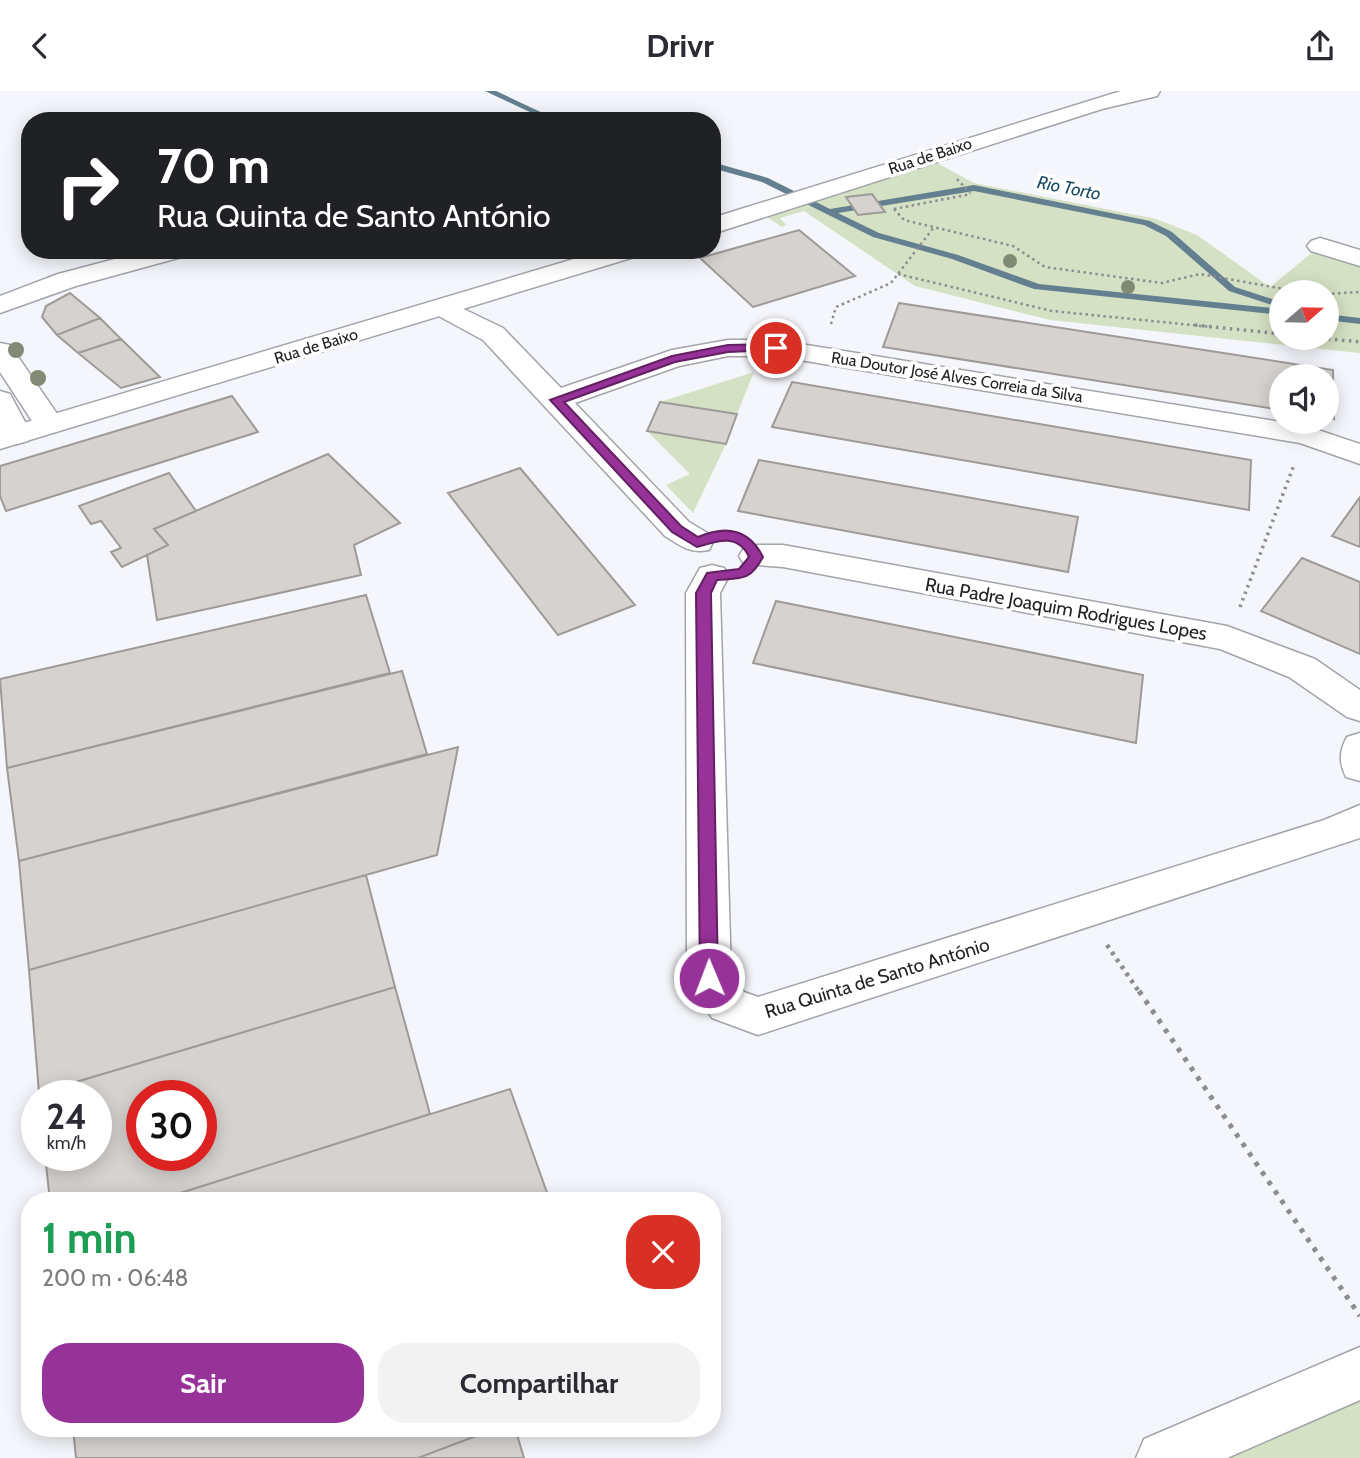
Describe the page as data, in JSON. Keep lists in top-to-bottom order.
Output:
{
  "streets": {
    "street": [
      "Rua de Baixo",
      "Rua Doutor José Alves Correia da Silva",
      "Rua Padre Joaquim Rodrigues Lopes",
      "Rua Quinta de Santo António"
    ]
  },
  "crossings": [
    ["Rua Padre Joaquim Rodrigues Lopes", "Rua Quinta de Santo António"]
  ],
  "water": ["Rio Torto"],
  "north": "right",
  "page": {
    "header": "Drivr",
    "turn": ["70 m", "Rua Quinta de Santo António"],
    "speed": "24 km/h",
    "limit": "30",
    "heading": ["1 min", "200 m · 06:48"],
    "buttons": ["Sair", "Compartilhar"]
  }
}
